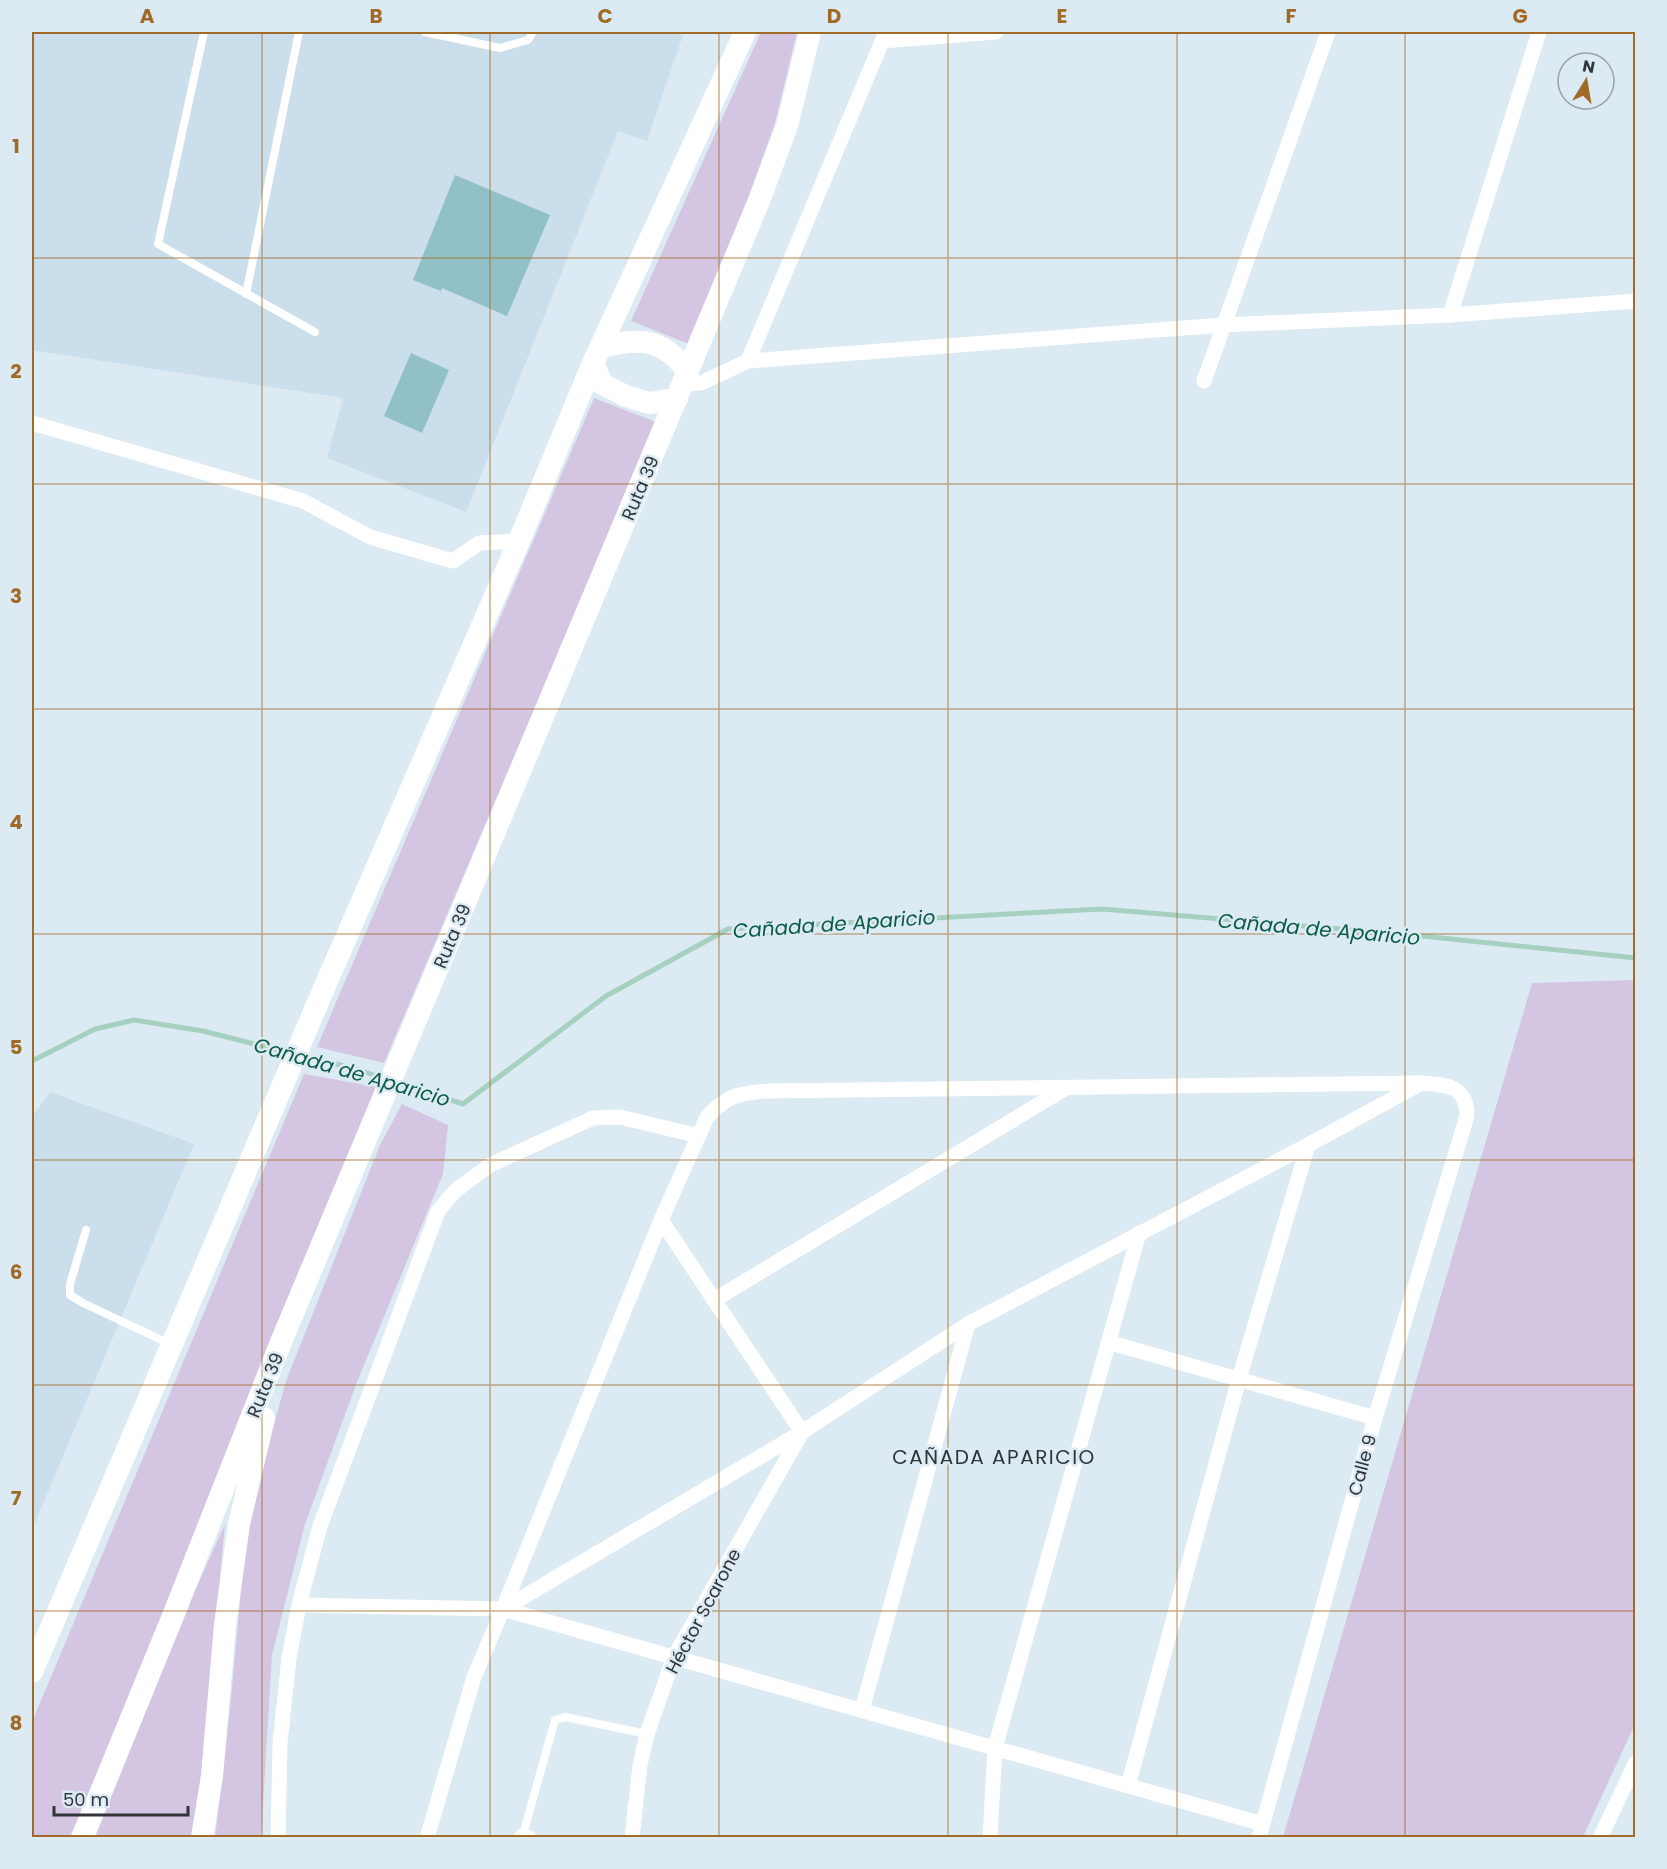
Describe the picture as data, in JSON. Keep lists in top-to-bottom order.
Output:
{
  "streets": {
    "main road": ["Ruta 39"],
    "street": ["Calle 9", "Héctor Scarone"]
  },
  "districts": ["CAÑADA APARICIO"],
  "water": ["Cañada de Aparicio"],
  "scale_bar": "50 m",
  "north": "top",
  "grid": {
    "columns": [
      "A",
      "B",
      "C",
      "D",
      "E",
      "F",
      "G"
    ],
    "rows": [
      "1",
      "2",
      "3",
      "4",
      "5",
      "6",
      "7",
      "8"
    ]
  }
}
